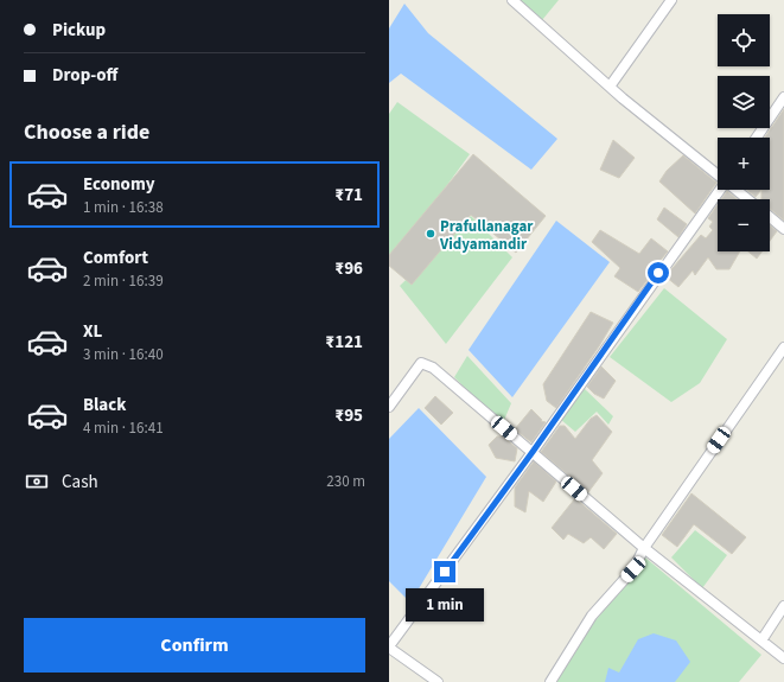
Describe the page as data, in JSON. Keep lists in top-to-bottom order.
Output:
{
  "places": ["Prafullanagar Vidyamandir"],
  "page": {
    "banner": ["Pickup", "Drop-off"],
    "map_buttons": ["+", "−"],
    "heading": "Choose a ride",
    "list": [
      {
        "name": "Economy",
        "note": "1 min · 16:38",
        "value": "₹71"
      },
      {
        "name": "Comfort",
        "note": "2 min · 16:39",
        "value": "₹96"
      },
      {
        "name": "XL",
        "note": "3 min · 16:40",
        "value": "₹121"
      },
      {
        "name": "Black",
        "note": "4 min · 16:41",
        "value": "₹95"
      }
    ],
    "pay": ["Cash", "230 m"],
    "bubble": "1 min",
    "buttons": "Confirm"
  }
}
